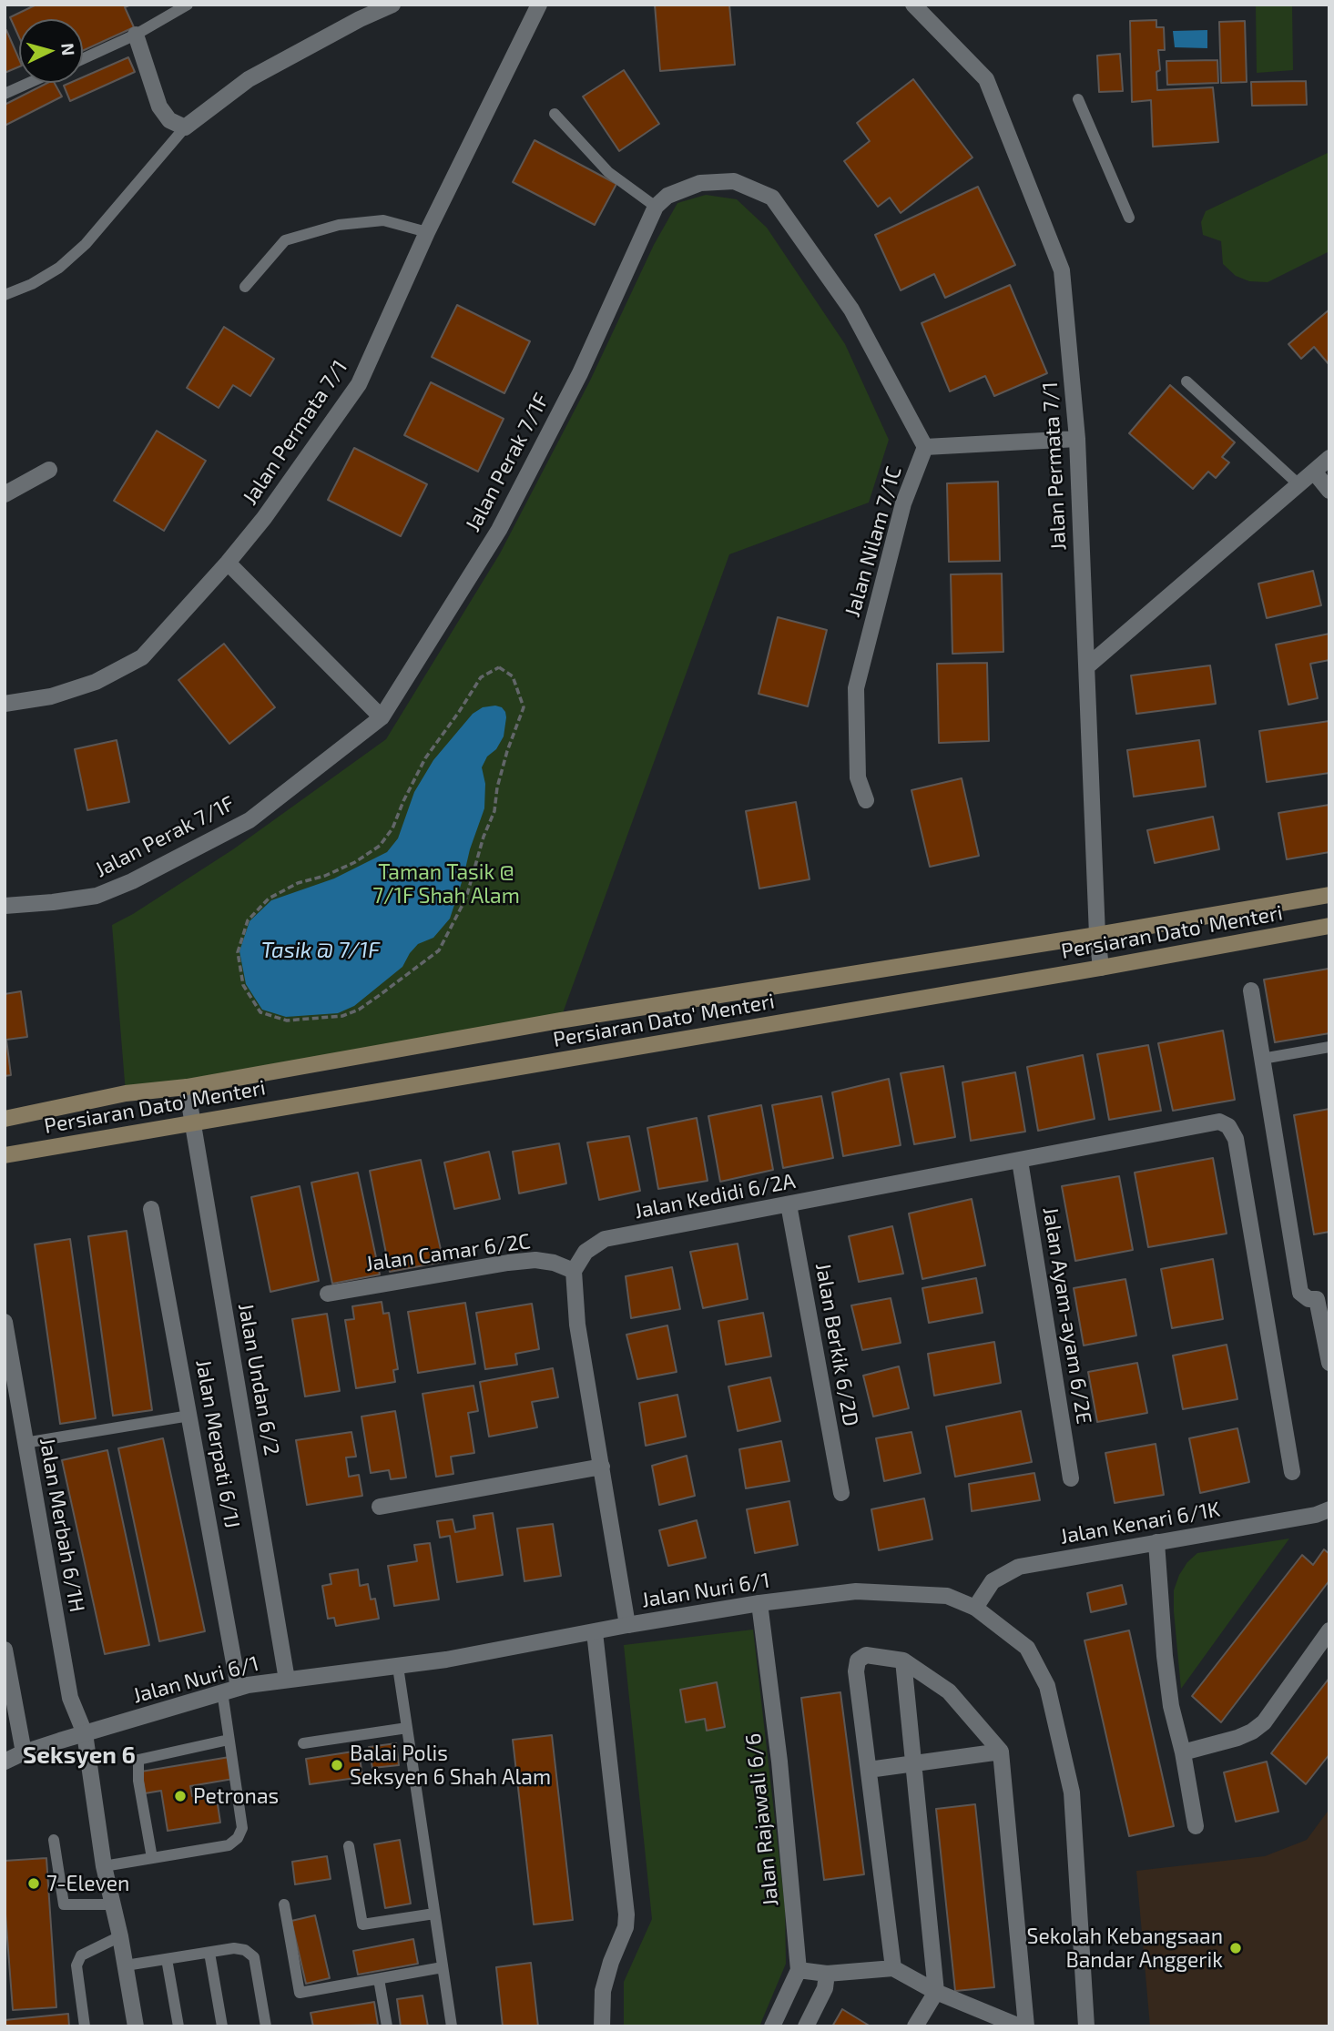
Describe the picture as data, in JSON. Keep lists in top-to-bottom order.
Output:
{
  "streets": {
    "main road": ["Persiaran Dato' Menteri"],
    "street": [
      "Jalan Permata 7/1",
      "Jalan Perak 7/1F",
      "Jalan Nilam 7/1C",
      "Jalan Kedidi 6/2A",
      "Jalan Camar 6/2C",
      "Jalan Ayam-ayam 6/2E",
      "Jalan Berkik 6/2D",
      "Jalan Undan 6/2",
      "Jalan Merpati 6/1J",
      "Jalan Kenari 6/1K",
      "Jalan Merbah 6/1H",
      "Jalan Nuri 6/1",
      "Jalan Rajawali 6/6"
    ]
  },
  "crossings": [
    ["Jalan Permata 7/1", "Jalan Nilam 7/1C"],
    ["Jalan Permata 7/1", "Persiaran Dato' Menteri"],
    ["Persiaran Dato' Menteri", "Jalan Undan 6/2"],
    ["Jalan Kedidi 6/2A", "Jalan Camar 6/2C"],
    ["Jalan Kedidi 6/2A", "Jalan Ayam-ayam 6/2E"],
    ["Jalan Kedidi 6/2A", "Jalan Berkik 6/2D"],
    ["Jalan Undan 6/2", "Jalan Nuri 6/1"],
    ["Jalan Merpati 6/1J", "Jalan Nuri 6/1"],
    ["Jalan Kenari 6/1K", "Jalan Nuri 6/1"],
    ["Jalan Merbah 6/1H", "Jalan Nuri 6/1"],
    ["Jalan Nuri 6/1", "Jalan Rajawali 6/6"]
  ],
  "districts": ["Seksyen 6"],
  "water": ["Tasik @ 7/1F"],
  "parks": ["Taman Tasik @ 7/1F Shah Alam"],
  "places": [
    "Balai Polis Seksyen 6 Shah Alam",
    "Petronas",
    "7-Eleven",
    "Sekolah Kebangsaan Bandar Anggerik"
  ],
  "north": "right"
}
